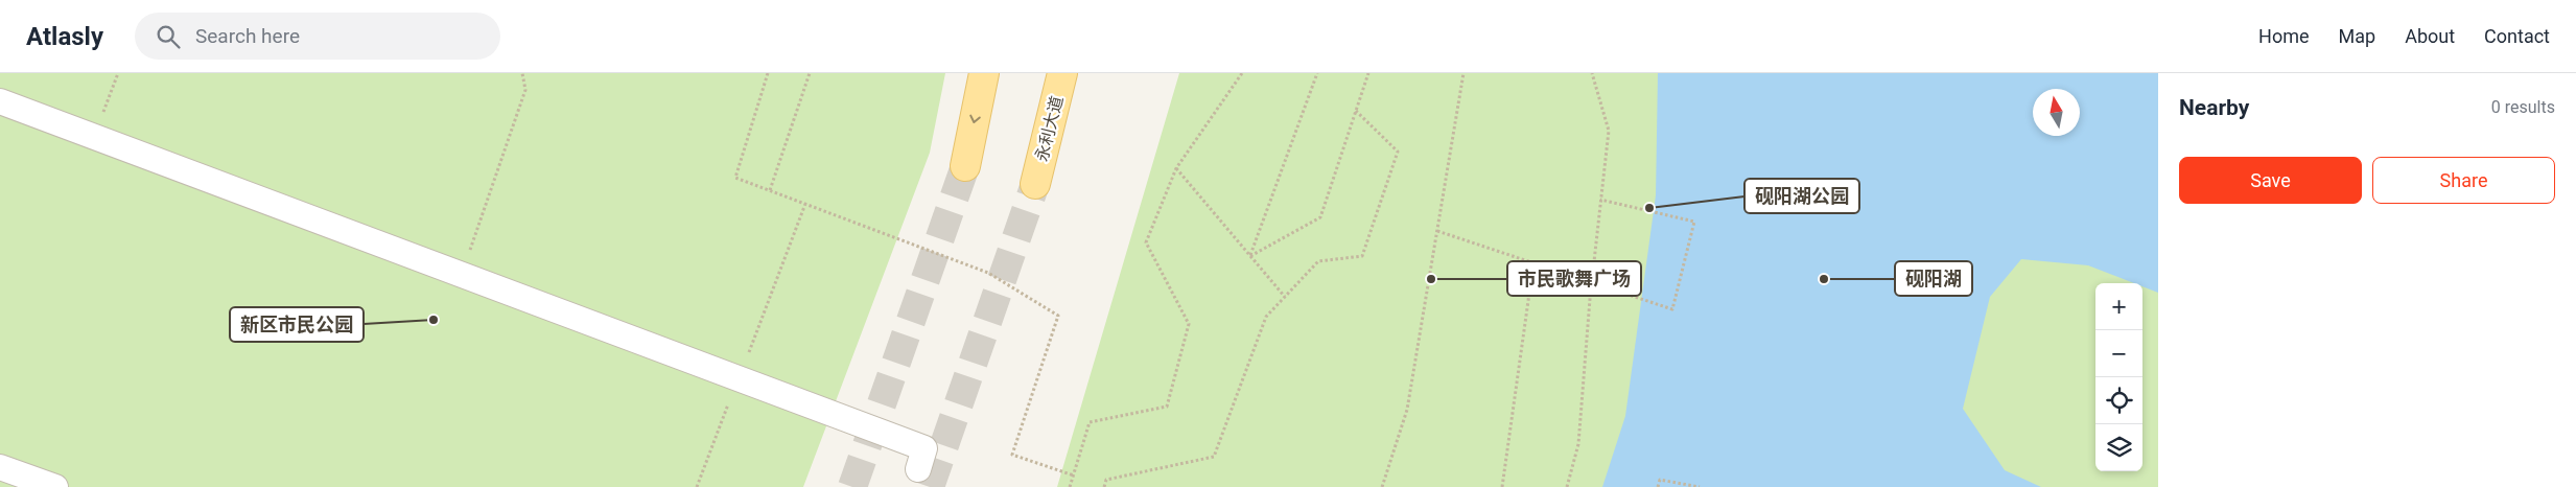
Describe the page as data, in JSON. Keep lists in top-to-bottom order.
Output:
{
  "streets": {
    "main road": ["永利大道"]
  },
  "places": [
    "砚阳湖公园",
    "市民歌舞广场",
    "砚阳湖",
    "新区市民公园"
  ],
  "north": "top",
  "page": {
    "header": "Atlasly",
    "search": "Search here",
    "nav": [
      "Home",
      "Map",
      "About",
      "Contact"
    ],
    "heading": ["Nearby", "0 results"],
    "buttons": ["Save", "Share"],
    "map_buttons": ["+", "−"]
  }
}
